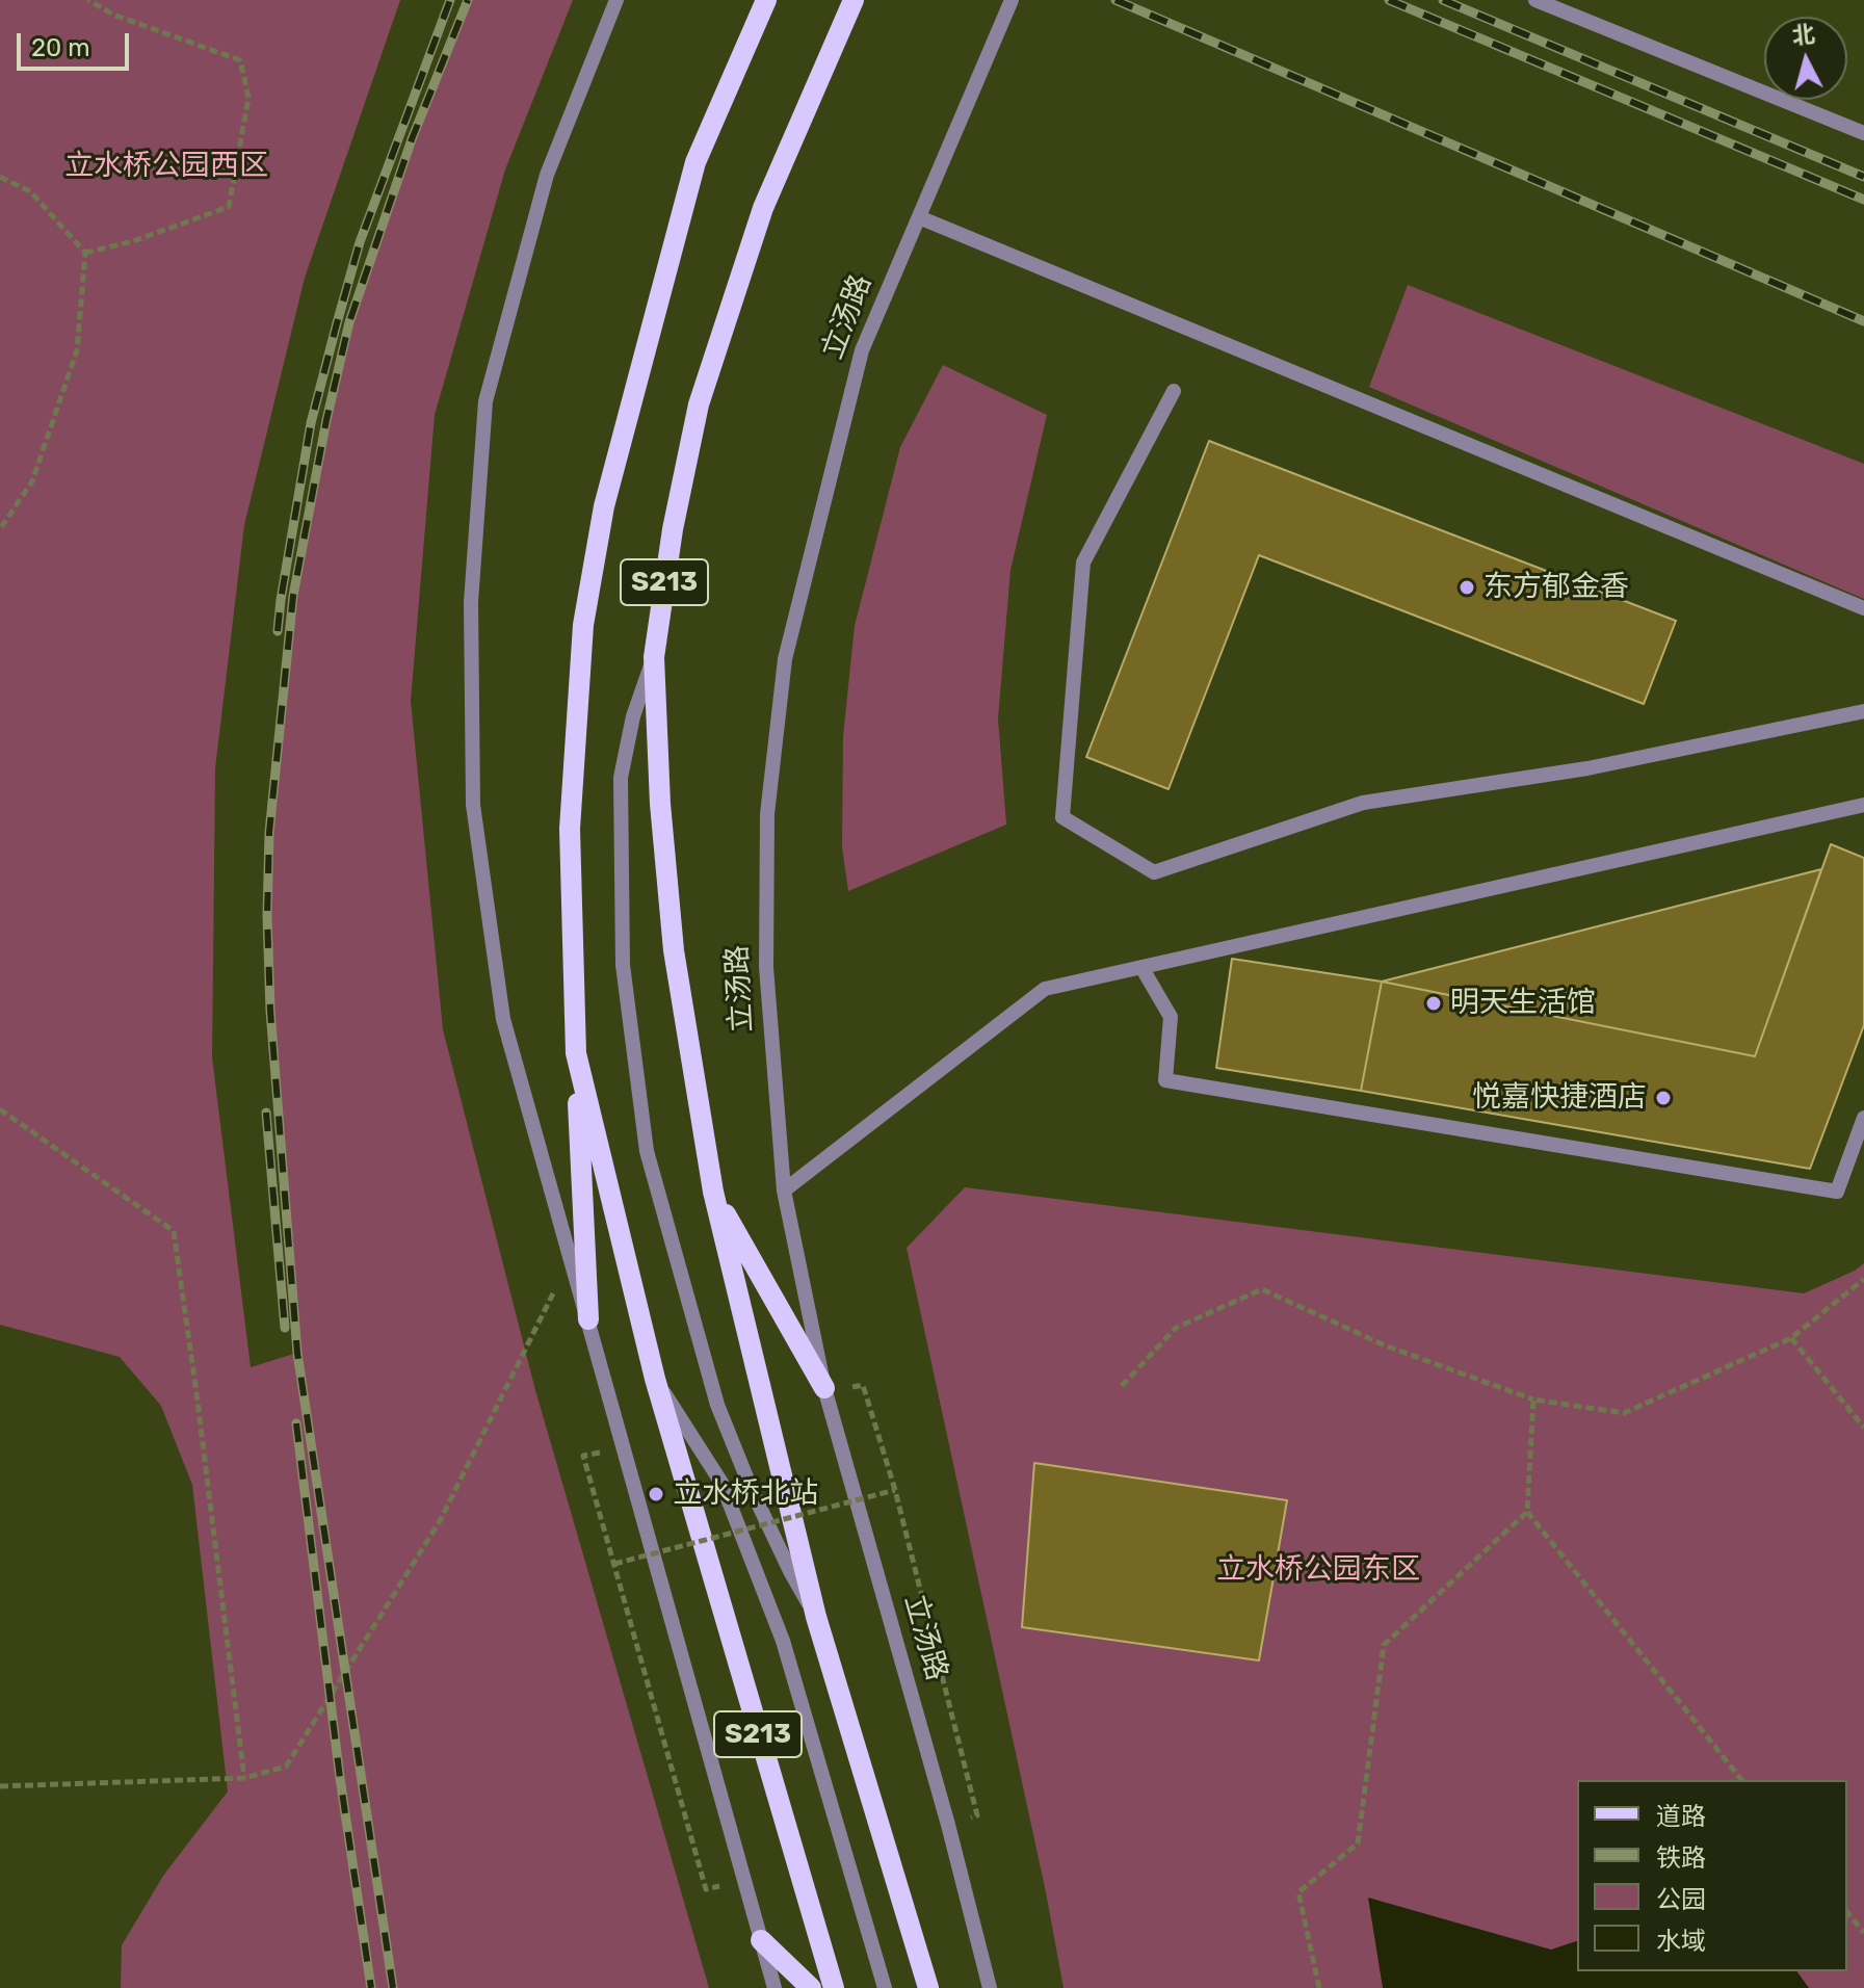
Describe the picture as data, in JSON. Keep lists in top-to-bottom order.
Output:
{
  "streets": {
    "main road": ["立汤路", "S213"]
  },
  "parks": ["立水桥公园西区", "立水桥公园东区"],
  "places": [
    "东方郁金香",
    "明天生活馆",
    "悦嘉快捷酒店",
    "立水桥北站"
  ],
  "legend": [
    "道路",
    "铁路",
    "公园",
    "水域"
  ],
  "scale_bar": "20 m",
  "north": "top"
}
